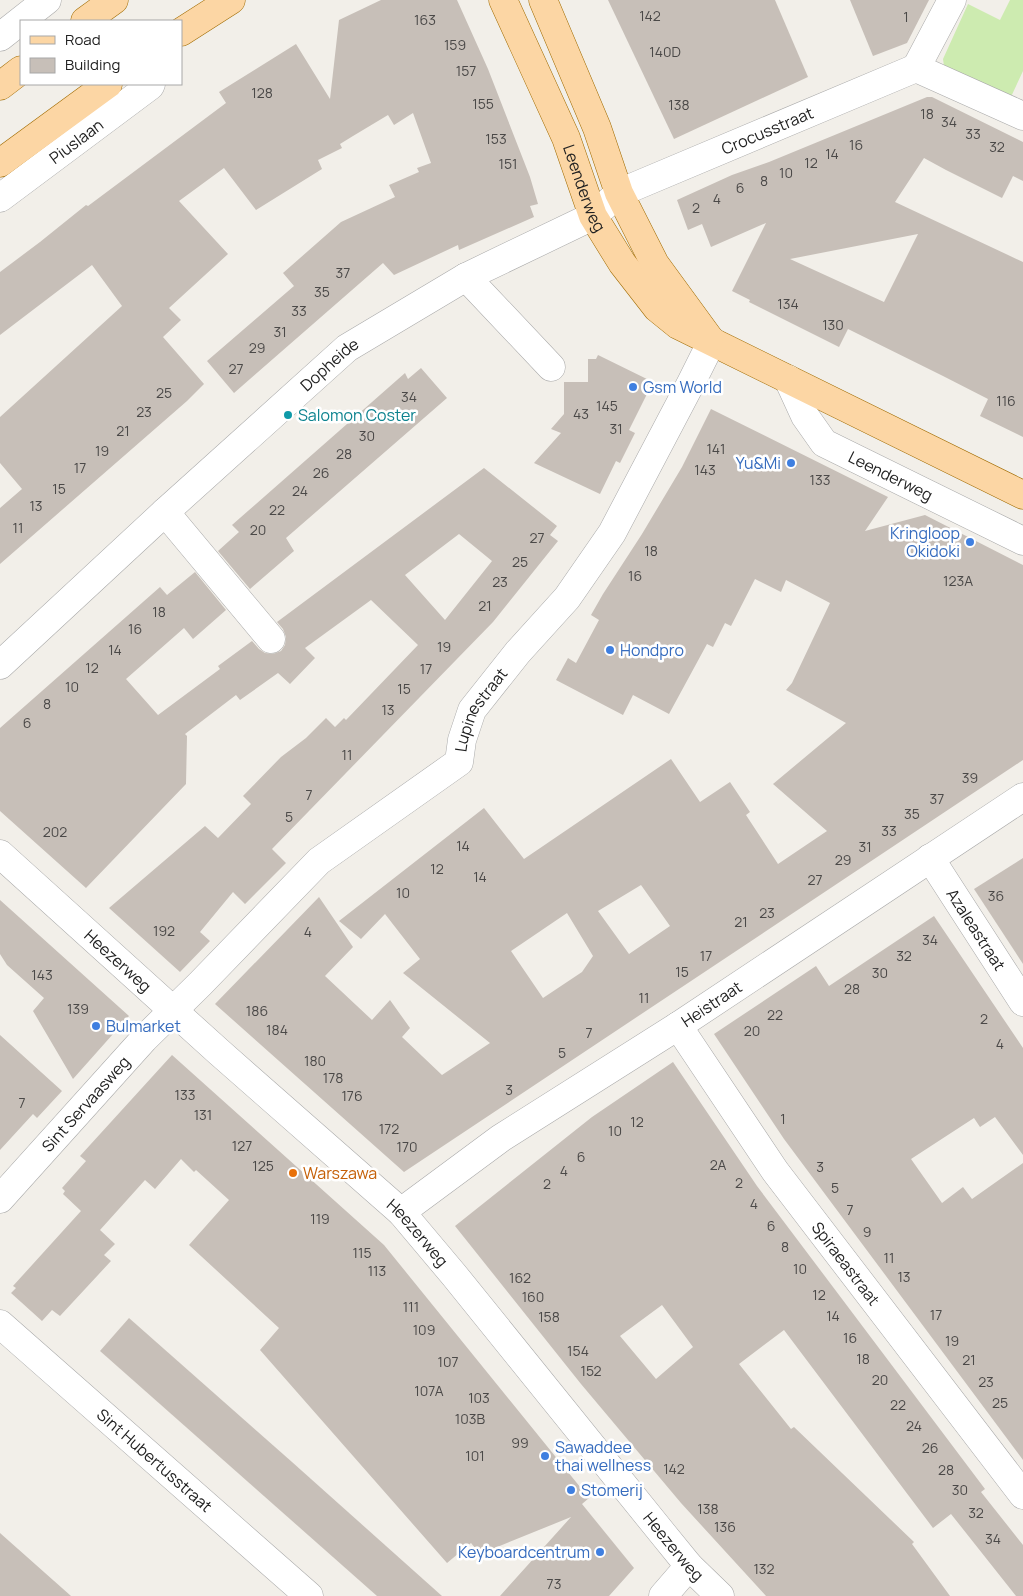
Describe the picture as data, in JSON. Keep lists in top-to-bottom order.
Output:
{
  "streets": {
    "main road": ["Piuslaan", "Leenderweg"],
    "street": [
      "Crocusstraat",
      "Dopheide",
      "Lupinestraat",
      "Azaleastraat",
      "Heezerweg",
      "Heistraat",
      "Sint Servaasweg",
      "Spiraeastraat",
      "Sint Hubertusstraat"
    ]
  },
  "crossings": [
    ["Crocusstraat", "Leenderweg"],
    ["Crocusstraat", "Dopheide"],
    ["Leenderweg", "Dopheide"],
    ["Leenderweg", "Lupinestraat"],
    ["Lupinestraat", "Heezerweg"],
    ["Lupinestraat", "Sint Servaasweg"],
    ["Azaleastraat", "Heistraat"],
    ["Heezerweg", "Heistraat"],
    ["Heezerweg", "Sint Servaasweg"],
    ["Heistraat", "Spiraeastraat"]
  ],
  "places": [
    "Gsm World",
    "Salomon Coster",
    "Yu&Mi",
    "Kringloop Okidoki",
    "Hondpro",
    "Bulmarket",
    "Warszawa",
    "Sawaddee thai wellness",
    "Stomerij",
    "Keyboardcentrum"
  ],
  "house_numbers": [
    "142",
    "1",
    "163",
    "159",
    "140D",
    "157",
    "128",
    "155",
    "138",
    "18",
    "34",
    "33",
    "153",
    "16",
    "32",
    "14",
    "12",
    "151",
    "10",
    "8",
    "6",
    "4",
    "2",
    "37",
    "35",
    "134",
    "33",
    "130",
    "31",
    "29",
    "27",
    "25",
    "34",
    "116",
    "145",
    "23",
    "43",
    "31",
    "21",
    "30",
    "141",
    "19",
    "28",
    "17",
    "143",
    "26",
    "133",
    "15",
    "24",
    "13",
    "22",
    "11",
    "20",
    "27",
    "18",
    "25",
    "16",
    "123A",
    "23",
    "21",
    "18",
    "16",
    "19",
    "14",
    "12",
    "17",
    "10",
    "15",
    "8",
    "13",
    "6",
    "11",
    "39",
    "7",
    "37",
    "35",
    "5",
    "33",
    "202",
    "14",
    "31",
    "29",
    "12",
    "14",
    "27",
    "10",
    "36",
    "23",
    "21",
    "192",
    "4",
    "34",
    "17",
    "32",
    "15",
    "30",
    "143",
    "28",
    "11",
    "139",
    "186",
    "22",
    "2",
    "184",
    "20",
    "7",
    "4",
    "5",
    "180",
    "178",
    "3",
    "133",
    "176",
    "7",
    "131",
    "1",
    "12",
    "172",
    "10",
    "127",
    "170",
    "6",
    "2A",
    "125",
    "3",
    "4",
    "2",
    "2",
    "5",
    "4",
    "7",
    "119",
    "6",
    "9",
    "8",
    "115",
    "11",
    "10",
    "113",
    "13",
    "162",
    "12",
    "160",
    "111",
    "17",
    "14",
    "158",
    "109",
    "16",
    "19",
    "154",
    "18",
    "21",
    "107",
    "152",
    "20",
    "23",
    "107A",
    "103",
    "25",
    "22",
    "103B",
    "24",
    "99",
    "26",
    "101",
    "142",
    "28",
    "30",
    "138",
    "32",
    "136",
    "34",
    "132",
    "73"
  ],
  "legend": ["Road", "Building"]
}
